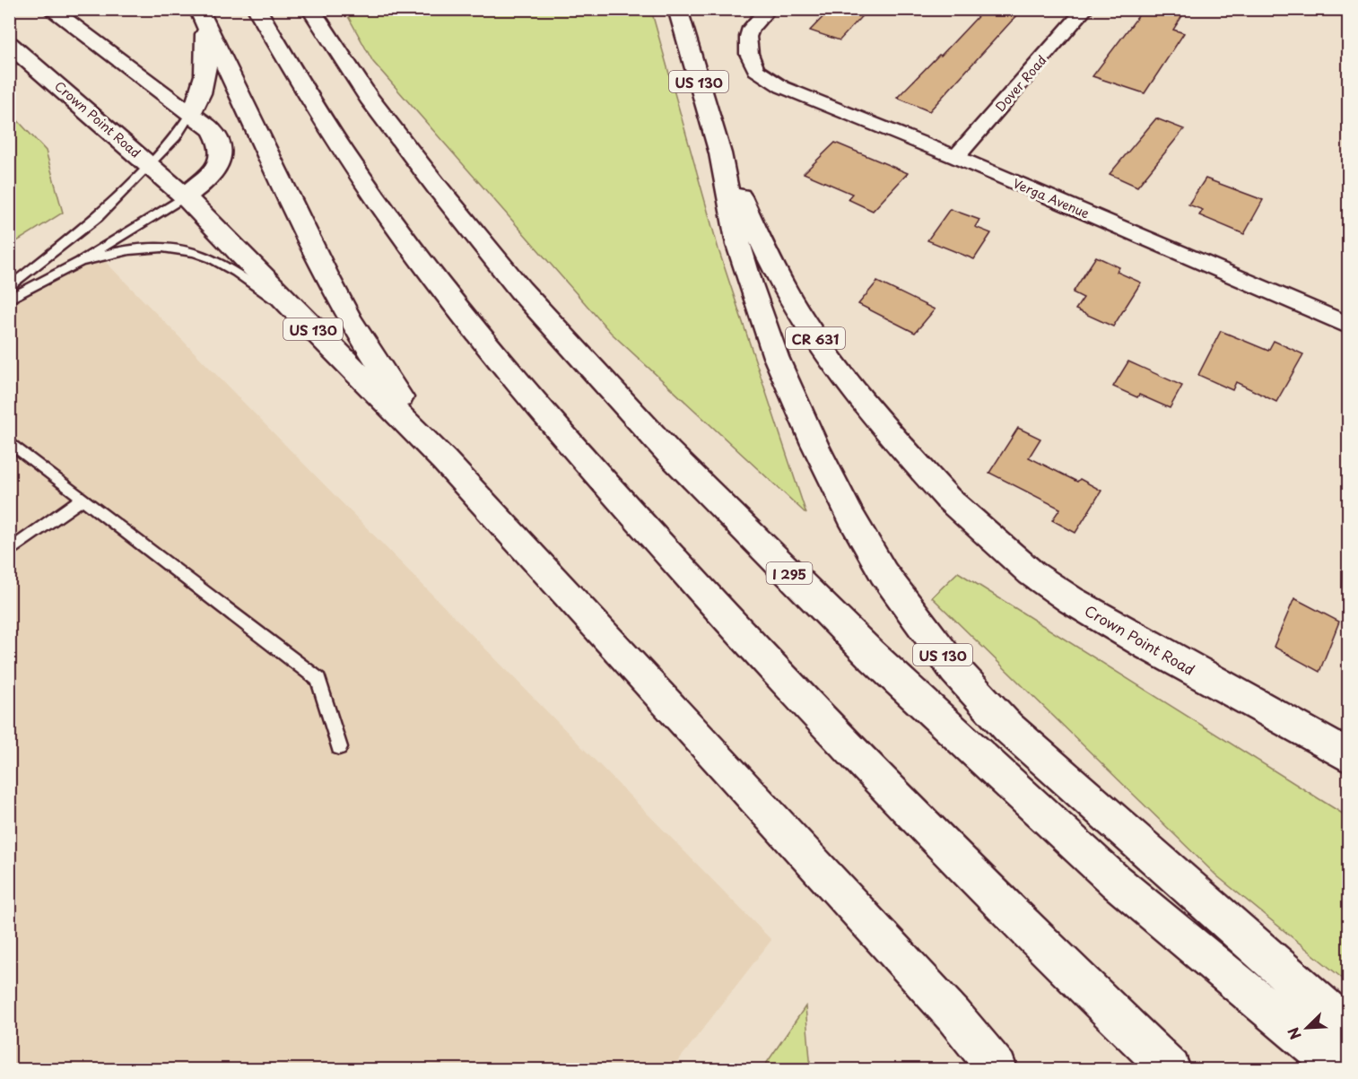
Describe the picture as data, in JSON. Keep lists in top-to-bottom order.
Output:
{
  "streets": {
    "main road": [
      "US 130",
      "Crown Point Road",
      "CR 631",
      "I 295"
    ],
    "street": ["Dover Road", "Verga Avenue"]
  },
  "crossings": [
    ["US 130", "Crown Point Road"],
    ["Dover Road", "Verga Avenue"]
  ],
  "north": "bottom left"
}
